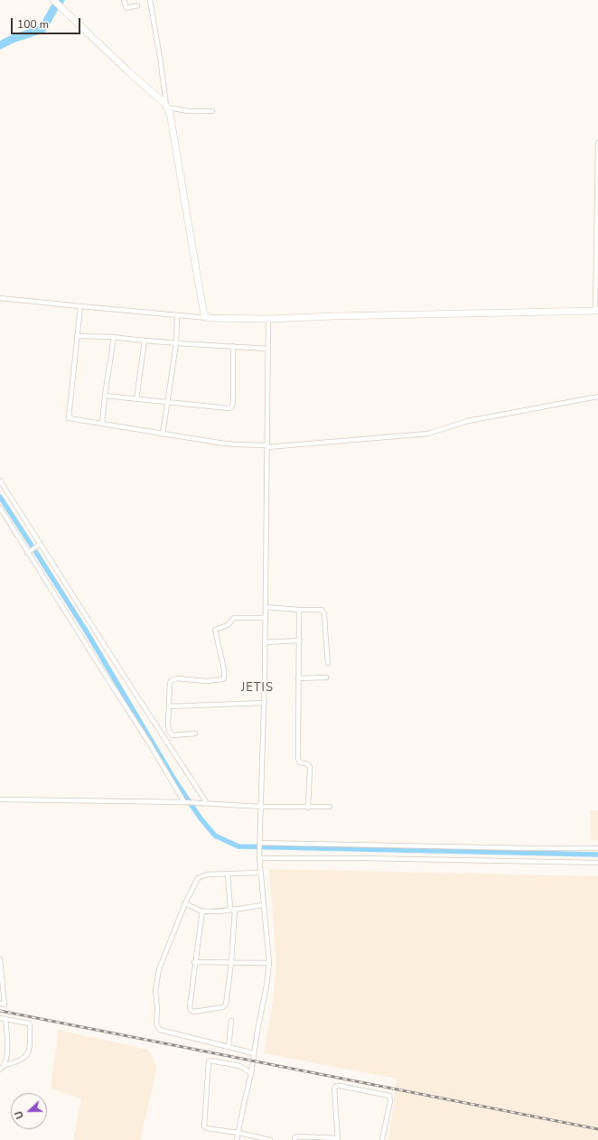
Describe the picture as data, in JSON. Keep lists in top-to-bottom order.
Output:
{
  "districts": ["JETIS"],
  "scale_bar": "100 m",
  "north": "left"
}
